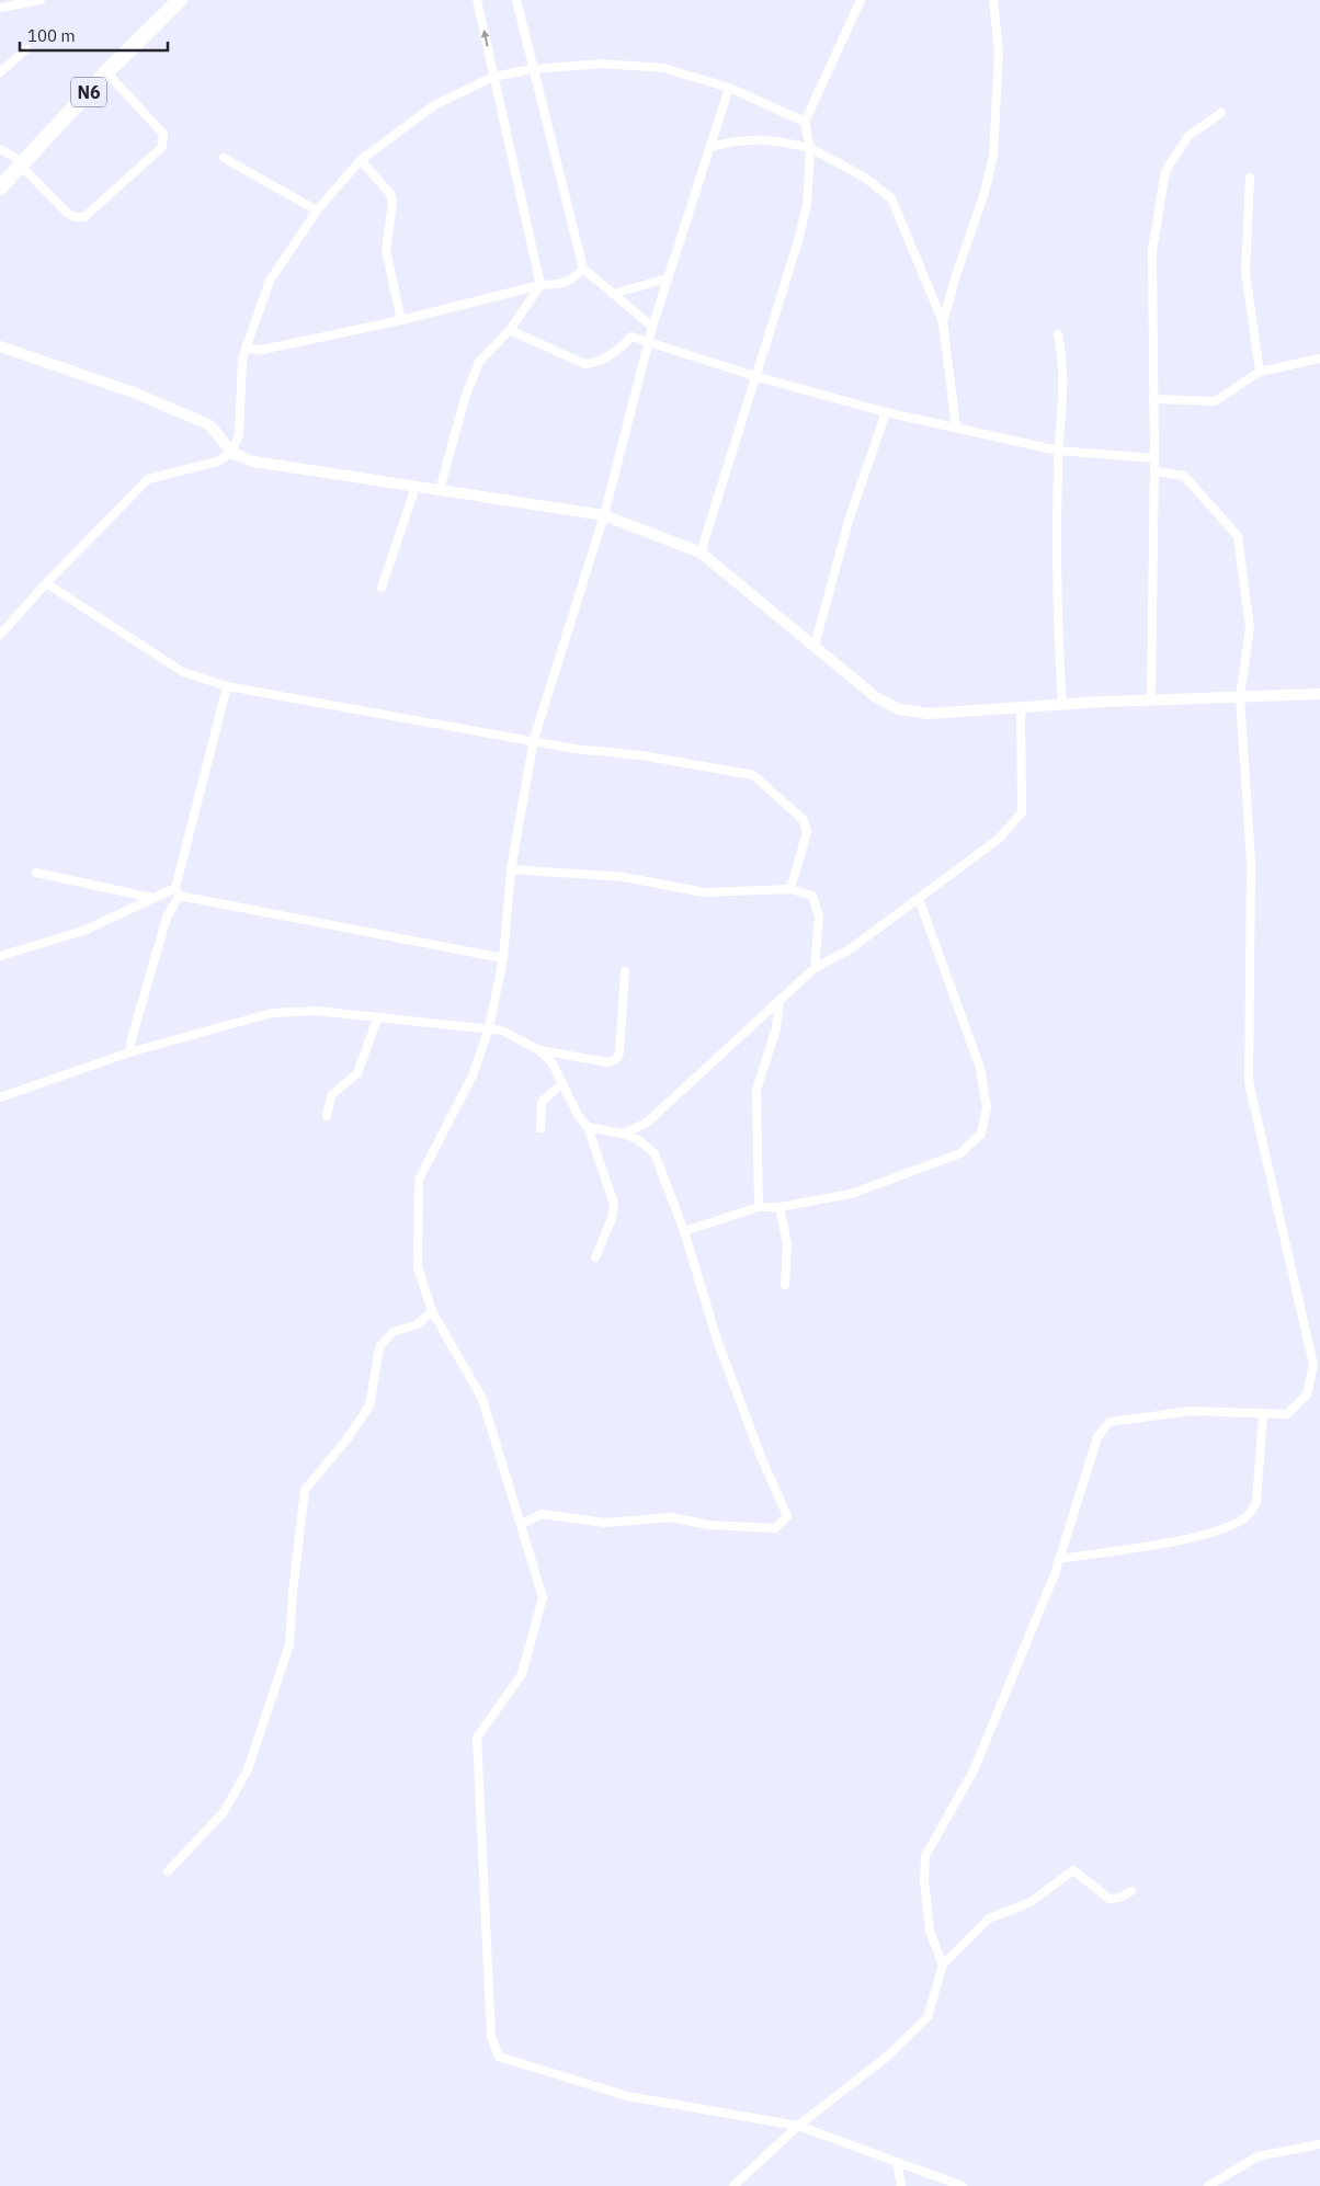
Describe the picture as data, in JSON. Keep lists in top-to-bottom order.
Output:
{
  "streets": {
    "highway": ["N6"]
  },
  "scale_bar": "100 m"
}
